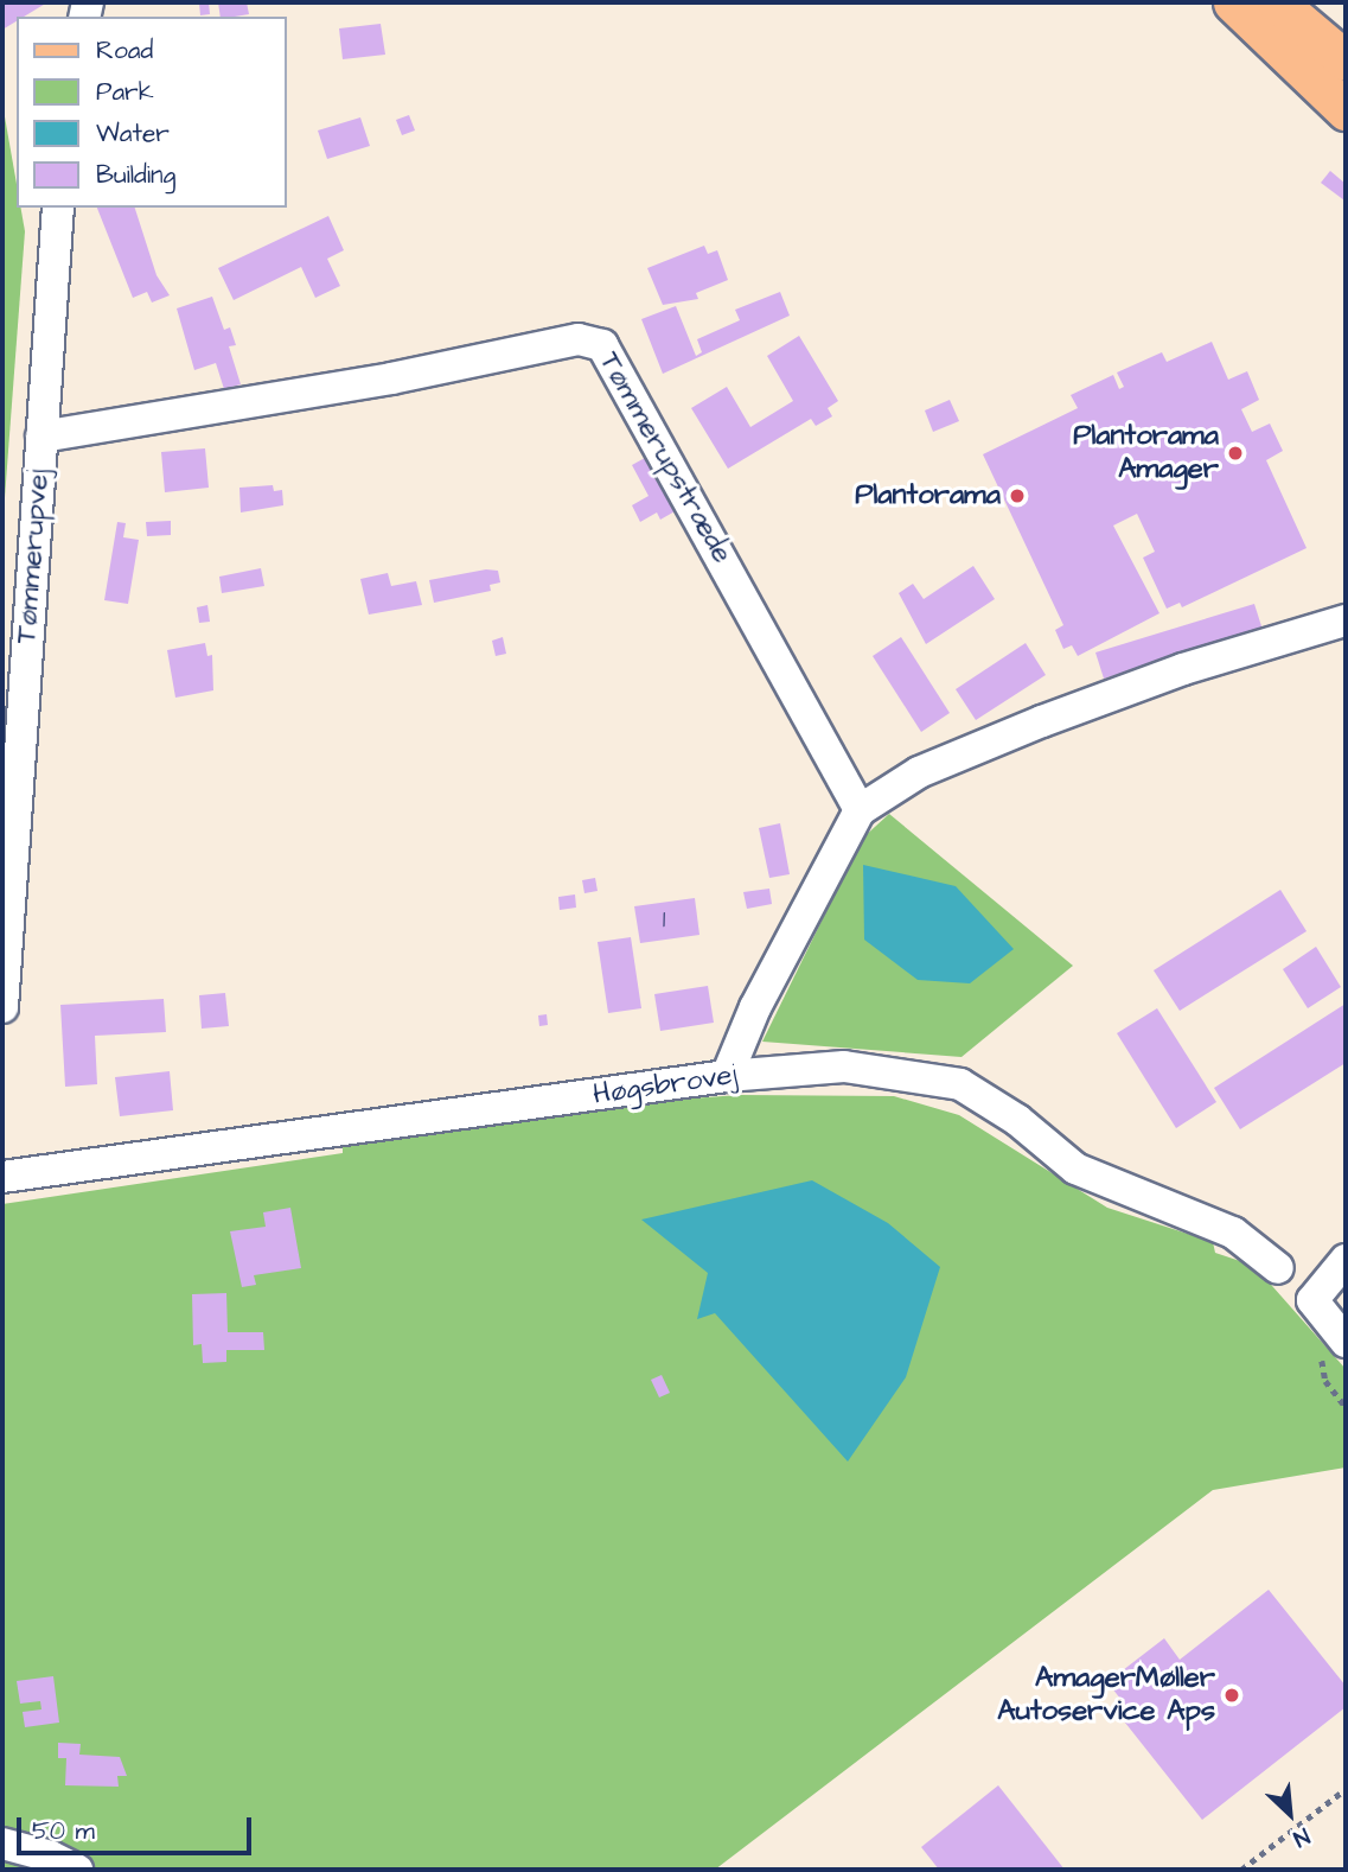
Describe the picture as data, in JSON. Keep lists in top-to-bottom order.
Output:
{
  "streets": {
    "street": ["Tømmerupstræde", "Tømmerupvej", "Høgsbrovej"]
  },
  "crossings": [
    ["Tømmerupstræde", "Tømmerupvej"]
  ],
  "places": ["Plantorama Amager", "Plantorama", "AmagerMøller Autoservice Aps"],
  "house_numbers": ["1"],
  "legend": [
    "Road",
    "Park",
    "Water",
    "Building"
  ],
  "scale_bar": "50 m",
  "north": "bottom right"
}
